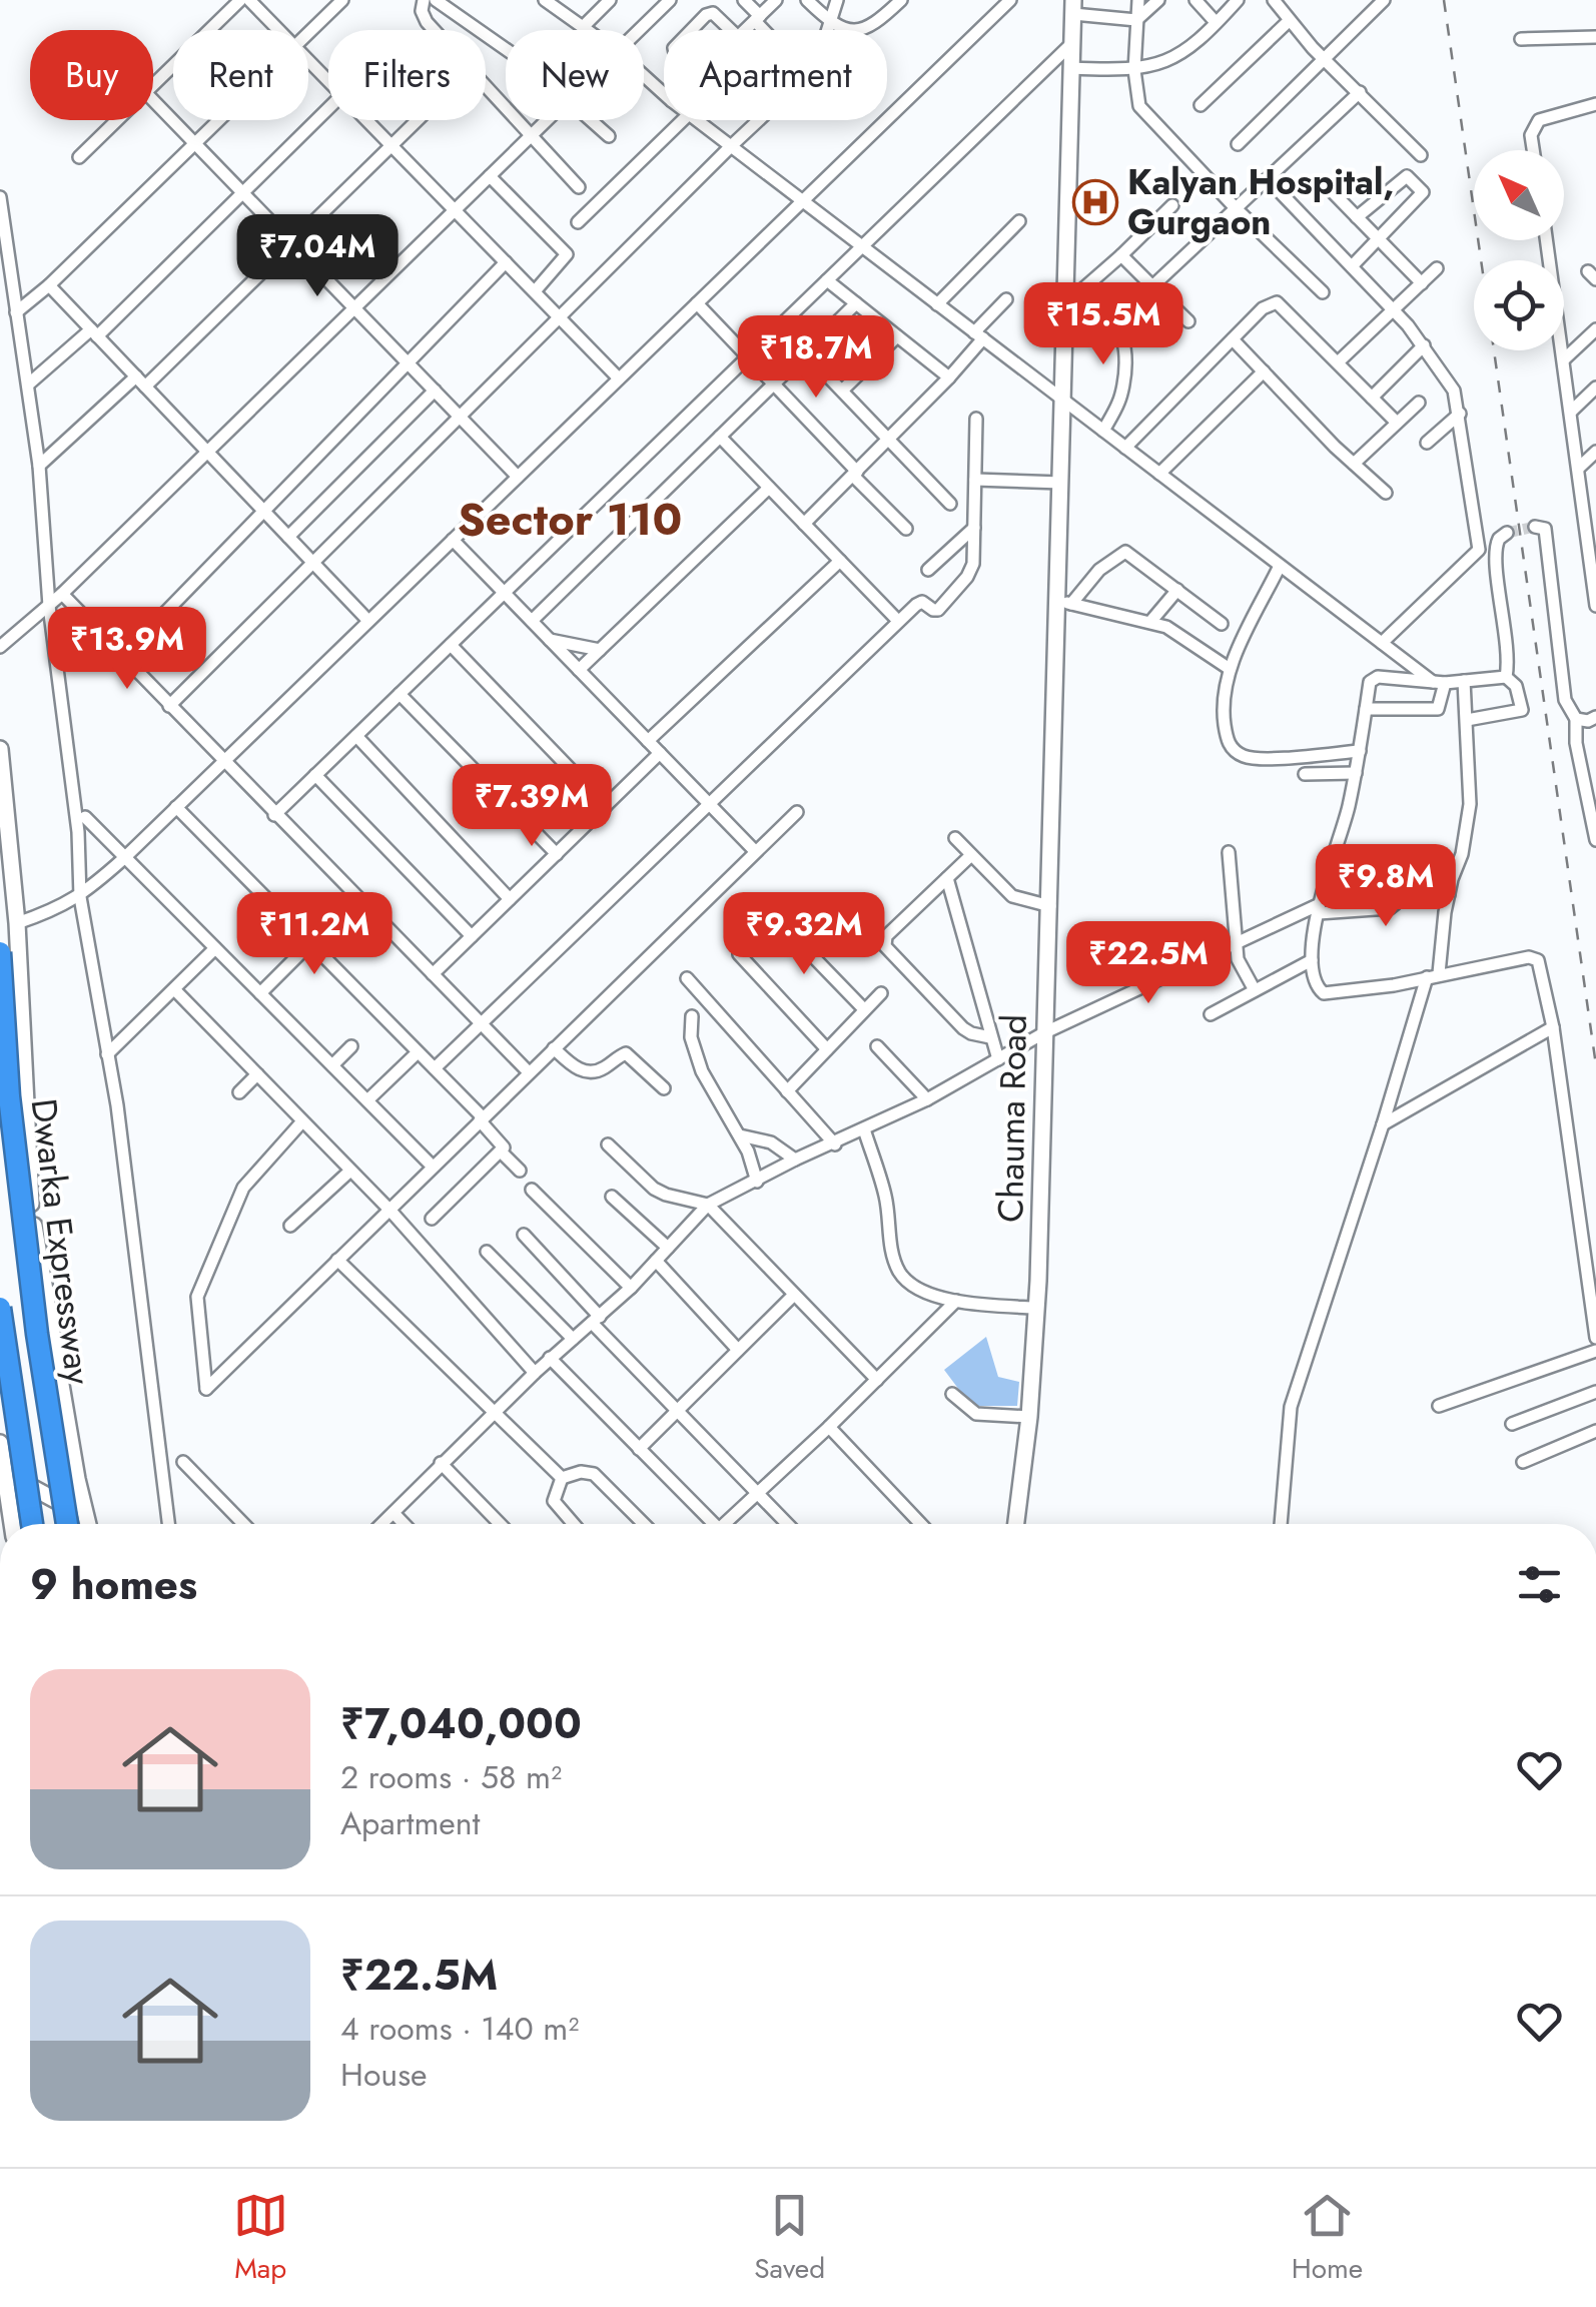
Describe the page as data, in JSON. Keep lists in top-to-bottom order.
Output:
{
  "streets": {
    "highway": ["Dwarka Expressway"],
    "street": ["Chauma Road"]
  },
  "districts": ["Sector 110"],
  "places": {
    "hospital": ["Kalyan Hospital, Gurgaon"]
  },
  "north": "top left",
  "page": {
    "chip": [
      "Buy",
      "Rent",
      "Filters",
      "New",
      "Apartment"
    ],
    "price": [
      "₹7.04M",
      "₹15.5M",
      "₹18.7M",
      "₹13.9M",
      "₹7.39M",
      "₹9.8M",
      "₹11.2M",
      "₹9.32M",
      "₹22.5M"
    ],
    "heading": "9 homes",
    "list": [
      {
        "name": "₹7,040,000",
        "note": "2 rooms · 58 m² · Apartment"
      },
      {
        "name": "₹22.5M",
        "note": "4 rooms · 140 m² · House"
      }
    ],
    "tabs": ["Map", "Saved", "Home"]
  }
}
